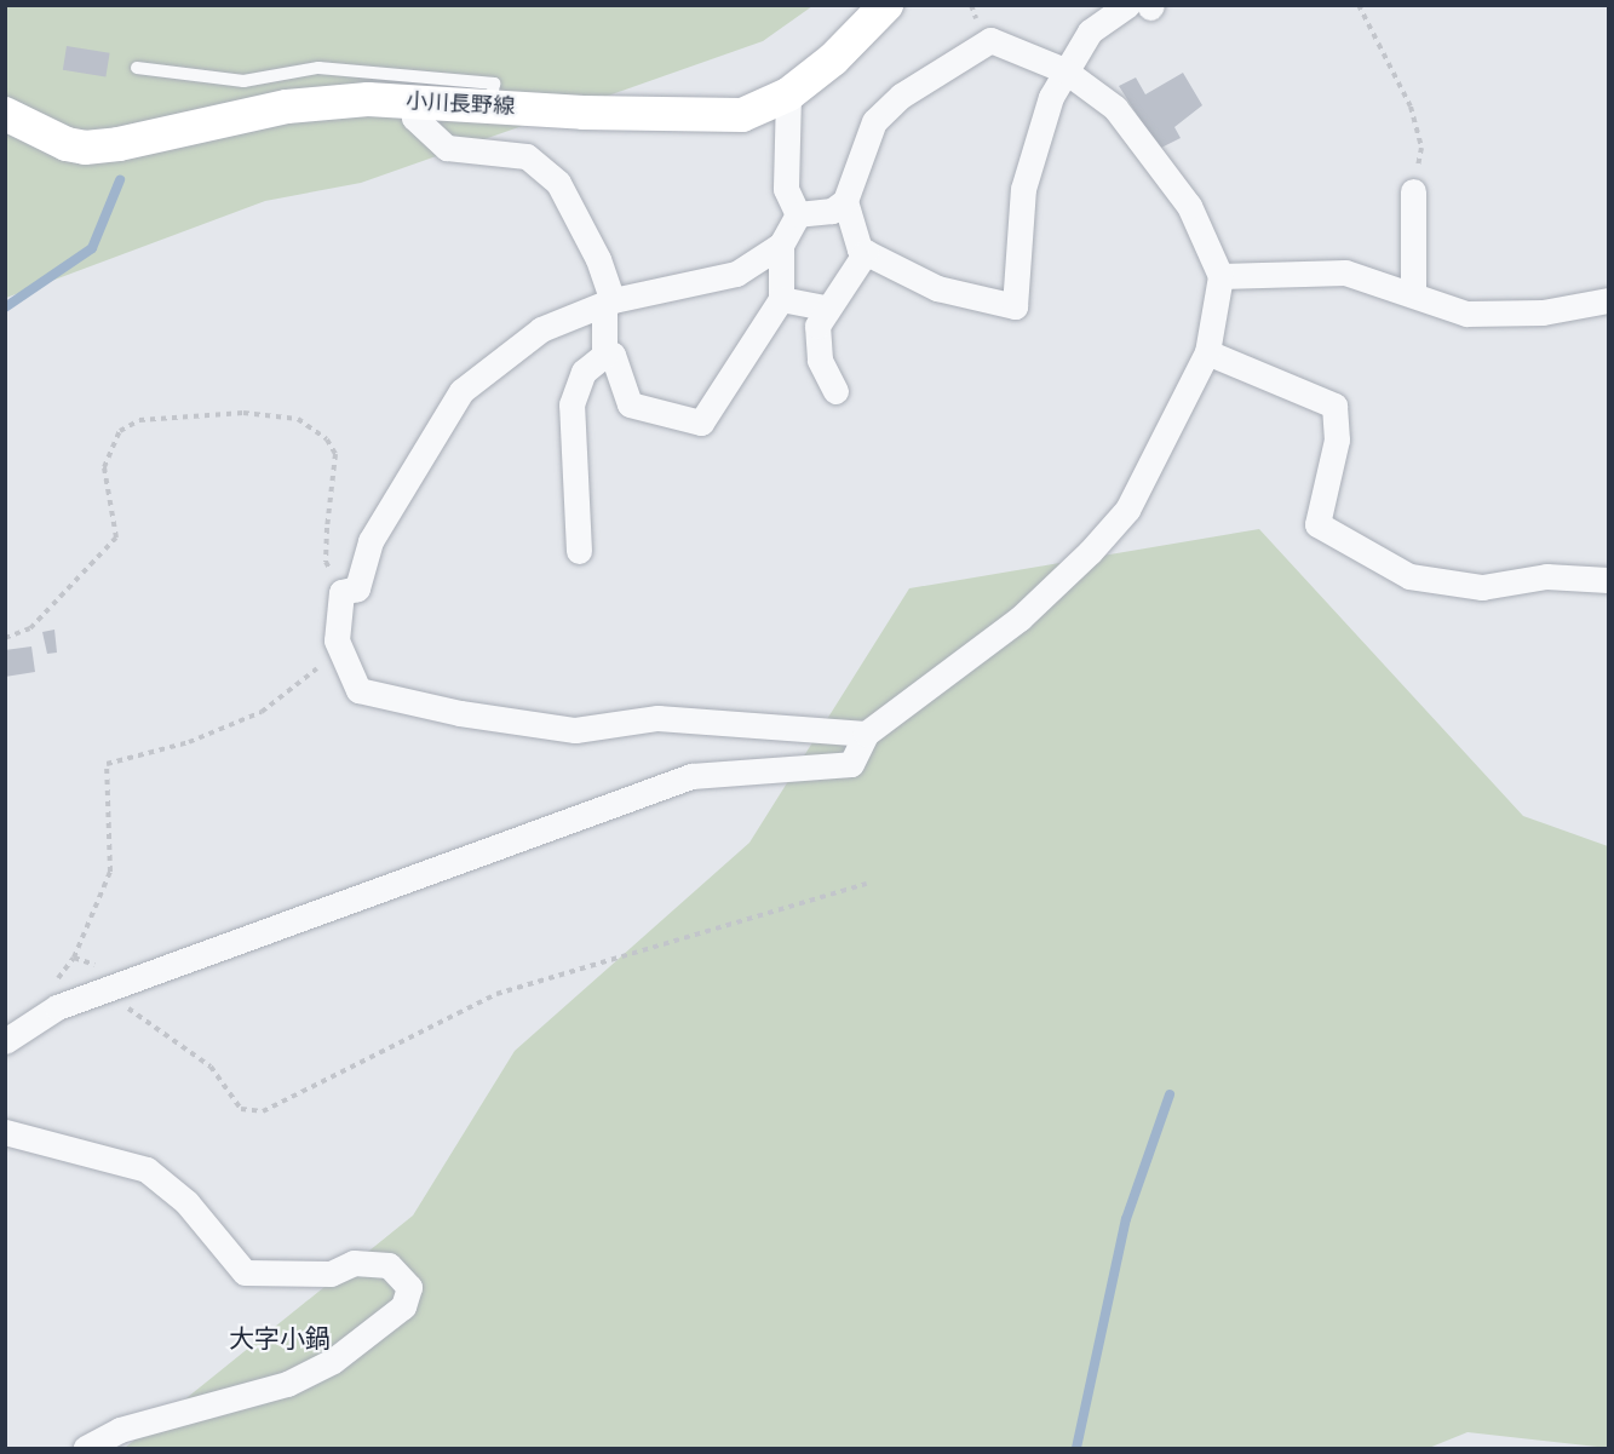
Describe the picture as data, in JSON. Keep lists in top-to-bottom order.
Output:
{
  "streets": {
    "main road": ["小川長野線"]
  },
  "districts": ["大字小鍋"]
}
